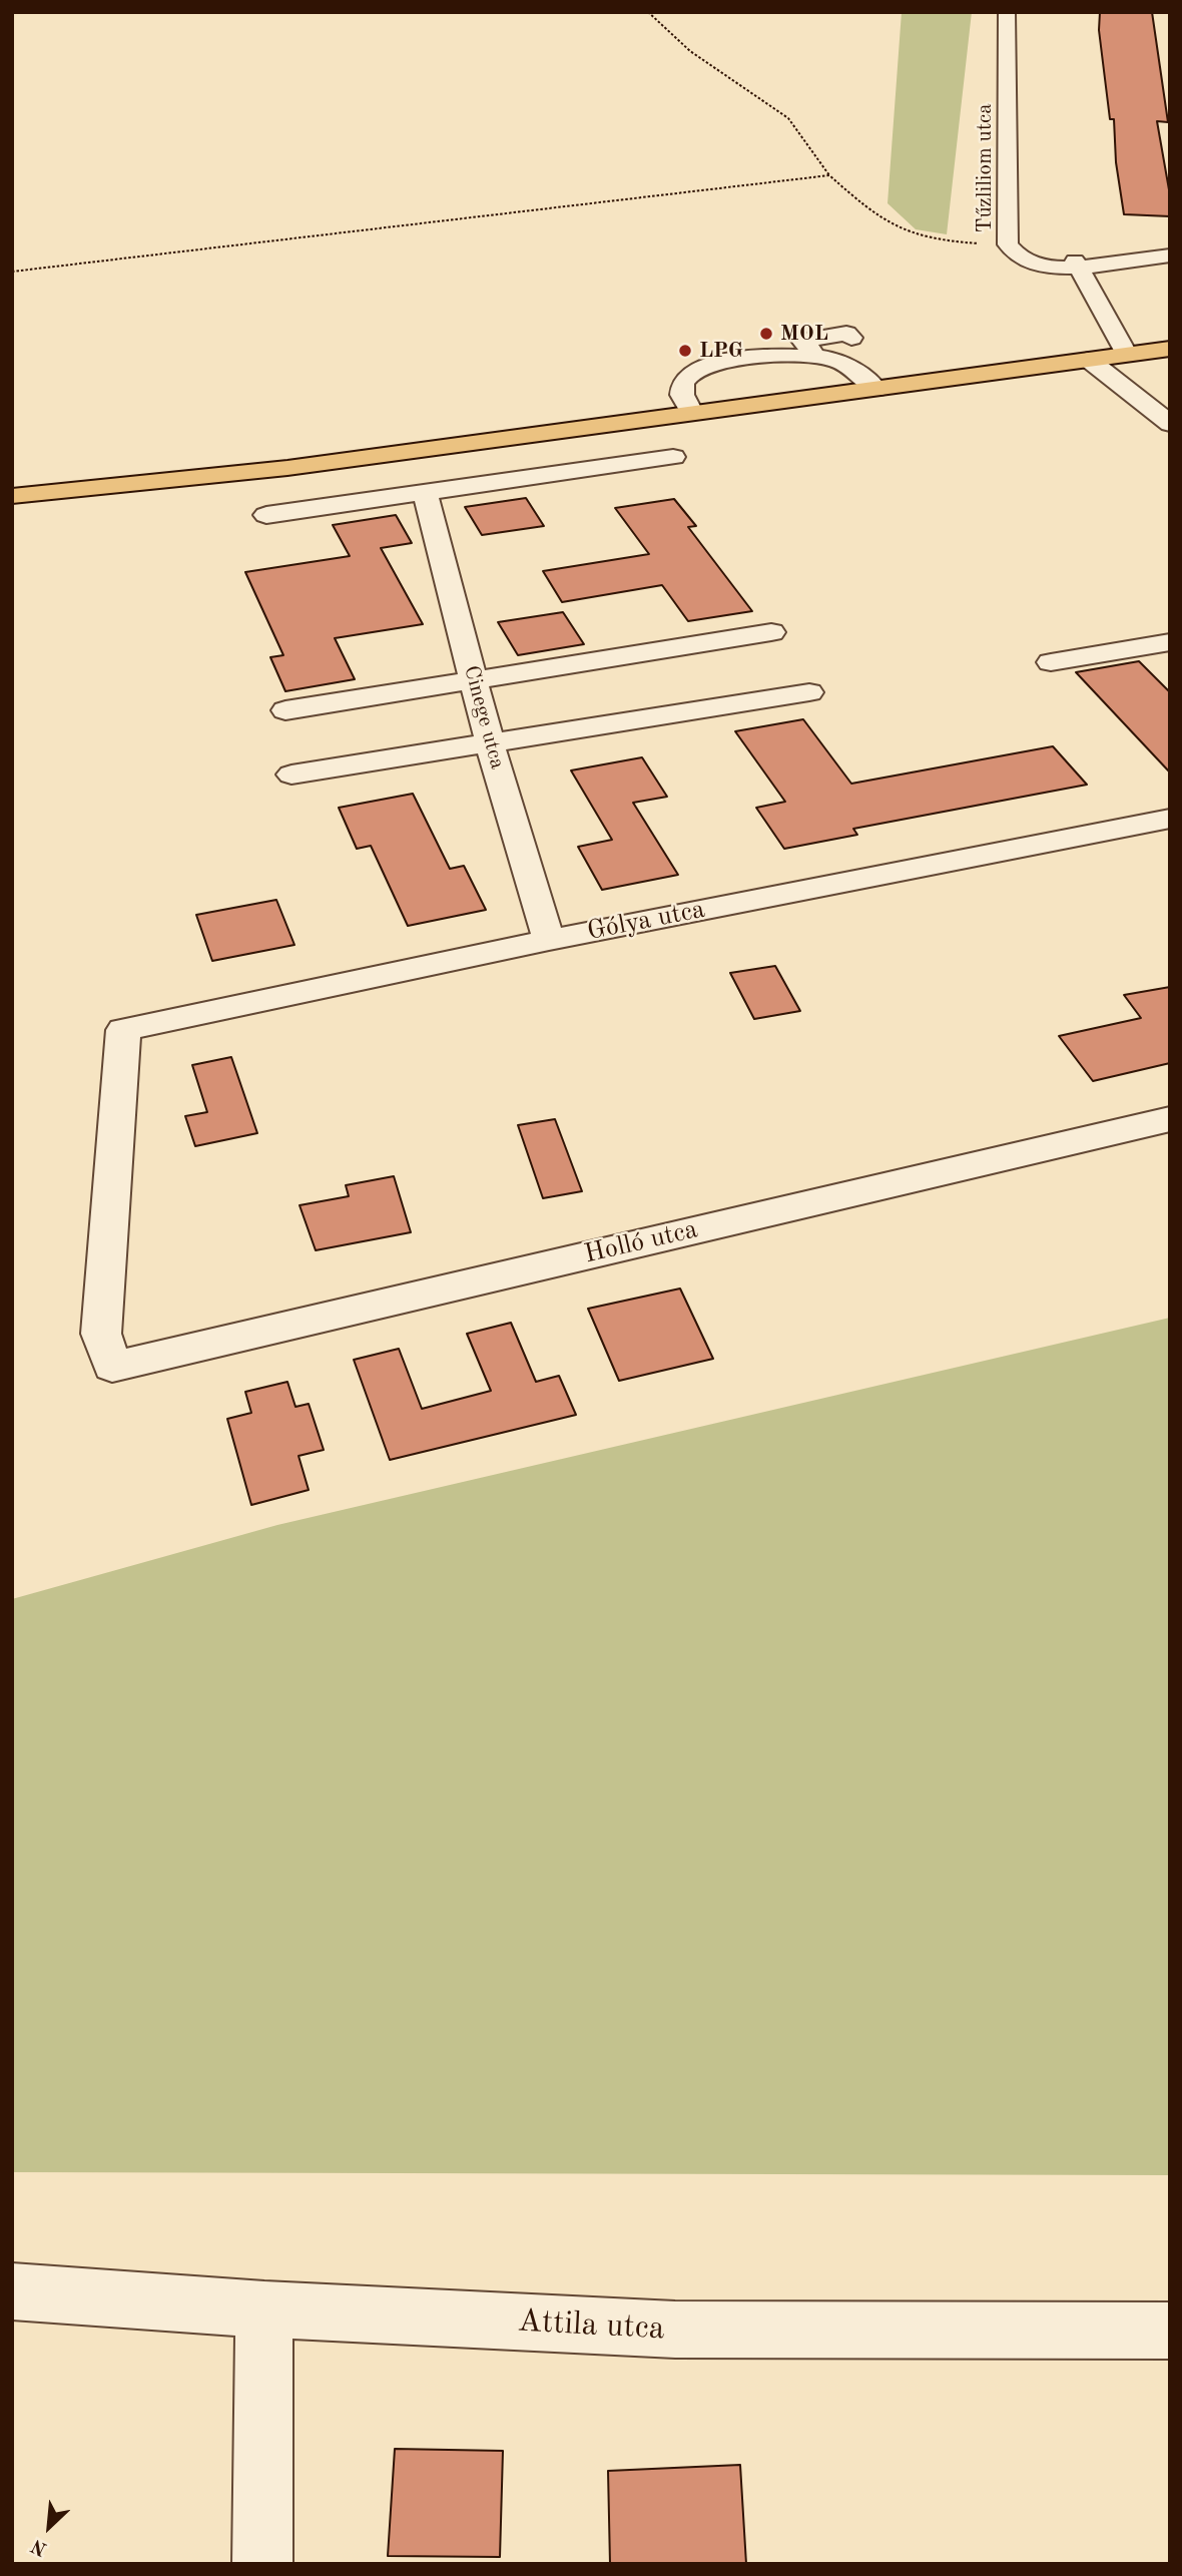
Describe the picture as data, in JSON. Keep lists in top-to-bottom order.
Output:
{
  "streets": {
    "street": [
      "Tűzliliom utca",
      "Cinege utca",
      "Gólya utca",
      "Holló utca",
      "Attila utca"
    ]
  },
  "crossings": [
    ["Cinege utca", "Gólya utca"],
    ["Gólya utca", "Holló utca"]
  ],
  "places": ["MOL", "LPG"],
  "north": "bottom left"
}
